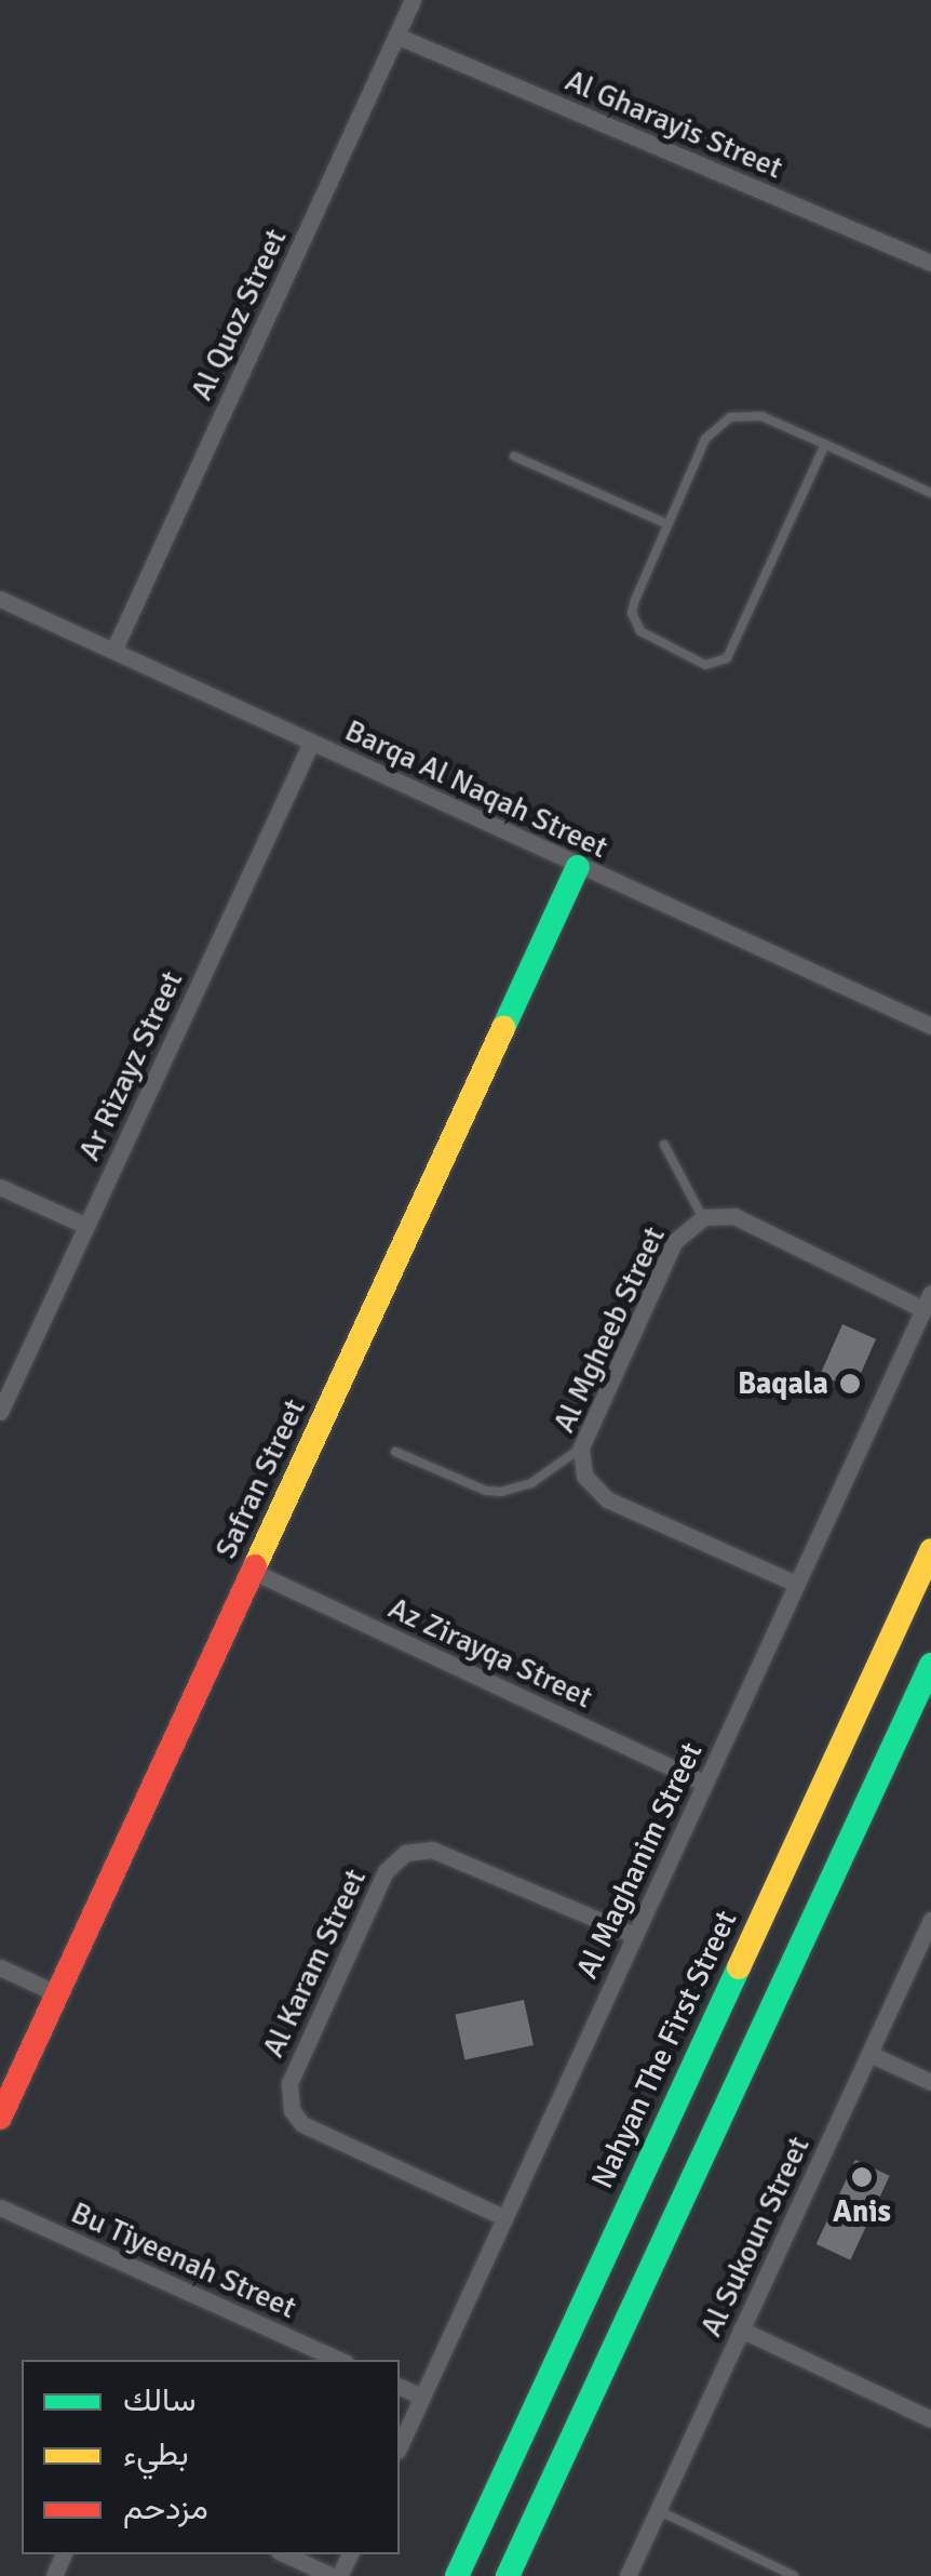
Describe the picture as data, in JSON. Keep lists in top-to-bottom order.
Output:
{
  "streets": {
    "main road": ["Safran Street", "Nahyan The First Street"],
    "street": [
      "Al Gharayis Street",
      "Al Quoz Street",
      "Barqa Al Naqah Street",
      "Ar Rizayz Street",
      "Al Mgheeb Street",
      "Az Zirayqa Street",
      "Al Maghanim Street",
      "Al Karam Street",
      "Al Sukoun Street",
      "Bu Tiyeenah Street"
    ]
  },
  "crossings": [
    ["Al Gharayis Street", "Al Quoz Street"],
    ["Al Quoz Street", "Barqa Al Naqah Street"],
    ["Barqa Al Naqah Street", "Ar Rizayz Street"],
    ["Barqa Al Naqah Street", "Safran Street"],
    ["Al Mgheeb Street", "Al Maghanim Street"],
    ["Safran Street", "Az Zirayqa Street"],
    ["Az Zirayqa Street", "Al Maghanim Street"],
    ["Al Maghanim Street", "Al Karam Street"]
  ],
  "places": ["Baqala", "Anis"],
  "legend": ["سالك", "بطيء", "مزدحم"]
}
